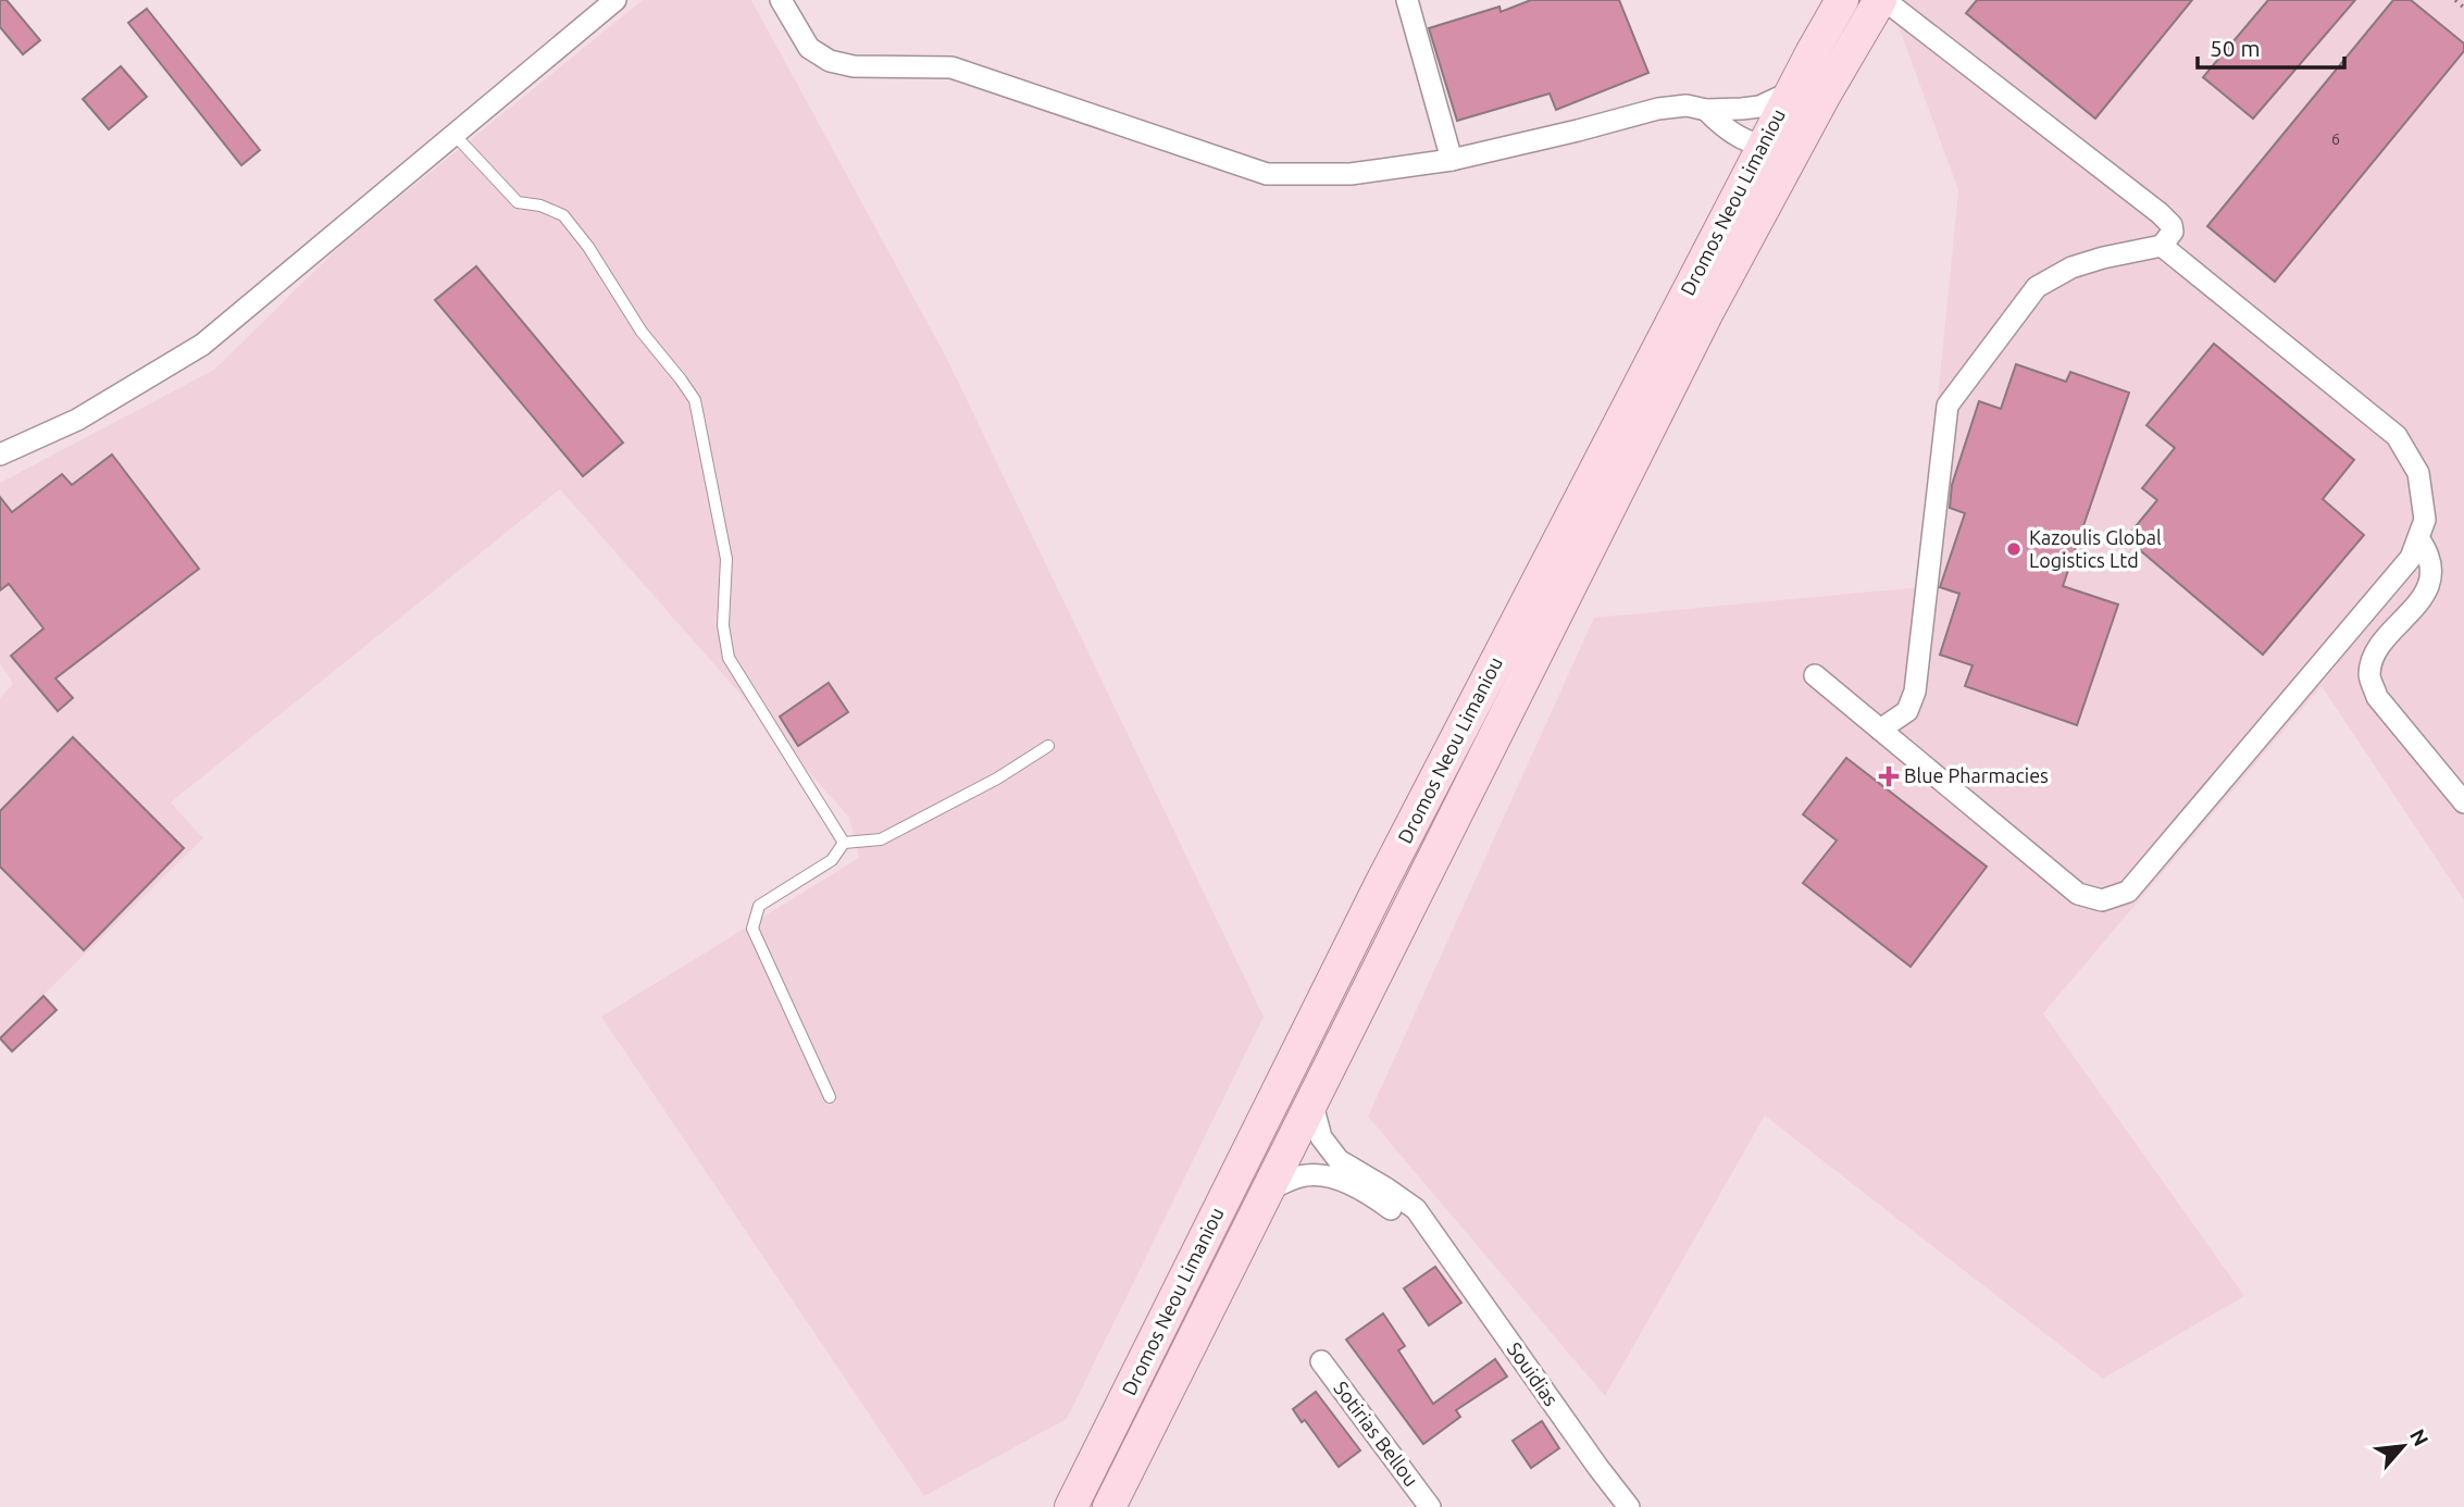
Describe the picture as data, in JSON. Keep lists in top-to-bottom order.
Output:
{
  "streets": {
    "main road": ["Dromos Neou Limaniou"],
    "street": ["Souidias", "Sotirias Bellou"]
  },
  "crossings": [
    ["Dromos Neou Limaniou", "Souidias"]
  ],
  "places": {
    "other": ["Kazoulis Global Logistics Ltd"],
    "health": ["Blue Pharmacies"]
  },
  "house_numbers": ["6"],
  "scale_bar": "50 m",
  "north": "top right"
}
